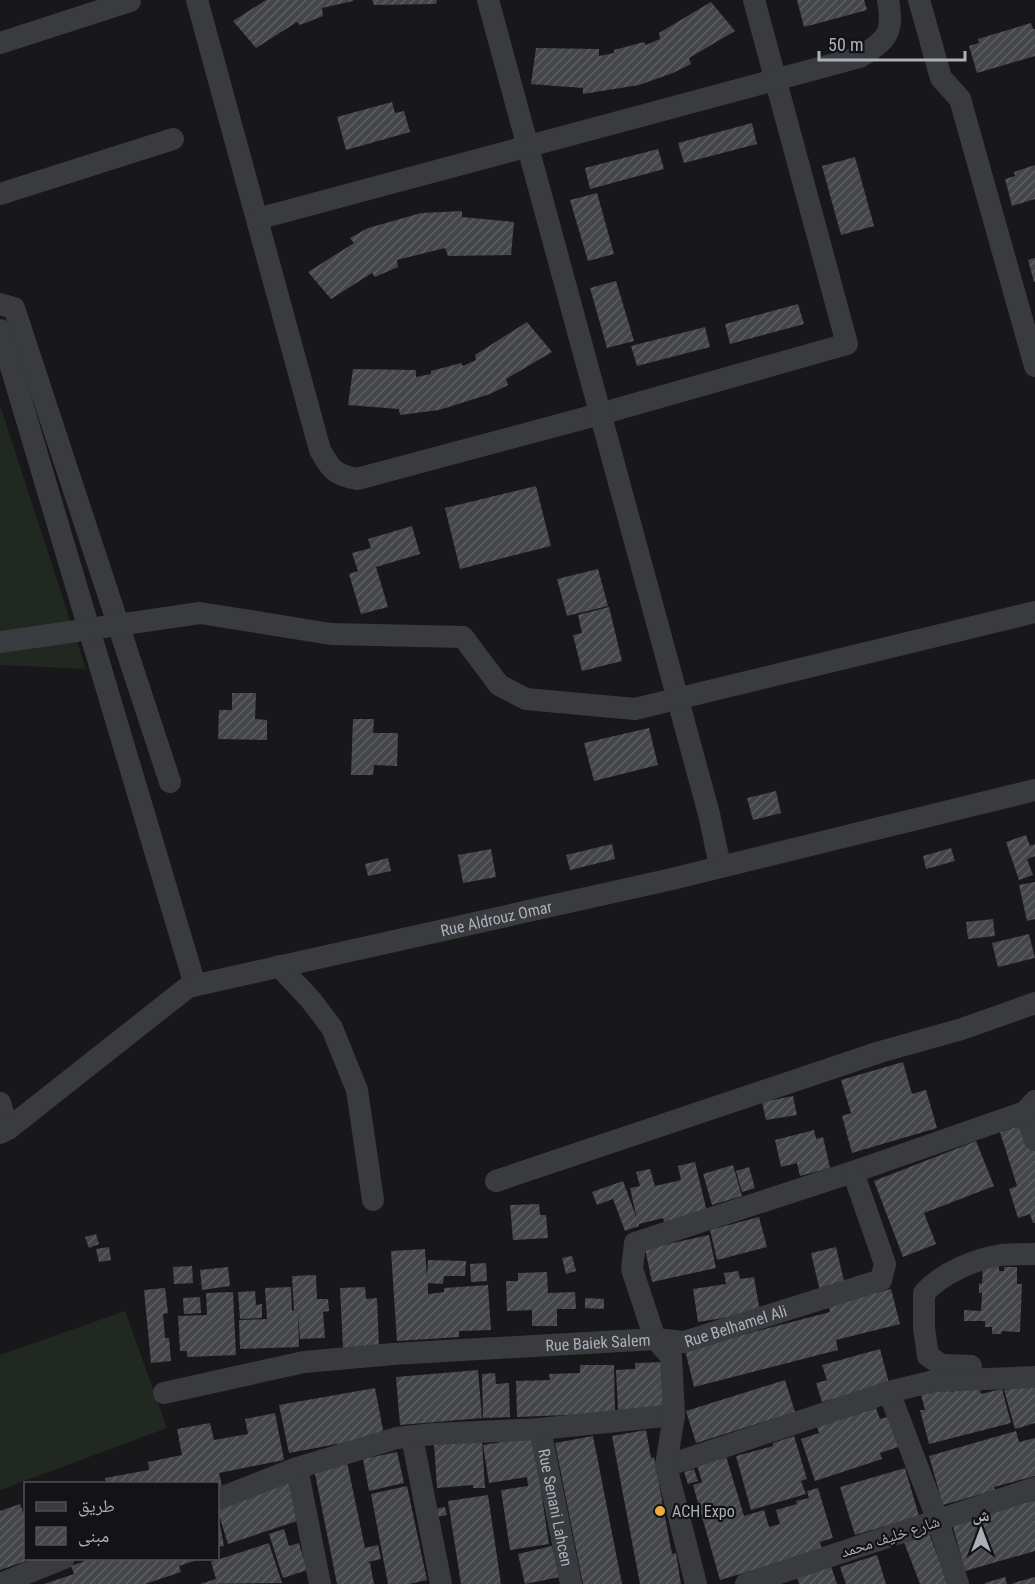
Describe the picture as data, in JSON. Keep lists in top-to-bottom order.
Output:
{
  "streets": {
    "street": [
      "Rue Aldrouz Omar",
      "Rue Belhamel Ali",
      "Rue Baiek Salem",
      "Rue Senani Lahcen",
      "شارع خليف محمد"
    ]
  },
  "crossings": [
    ["Rue Belhamel Ali", "Rue Baiek Salem"]
  ],
  "places": ["ACH Expo"],
  "legend": ["طريق", "مبنى"],
  "scale_bar": "50 m",
  "north": "top"
}
